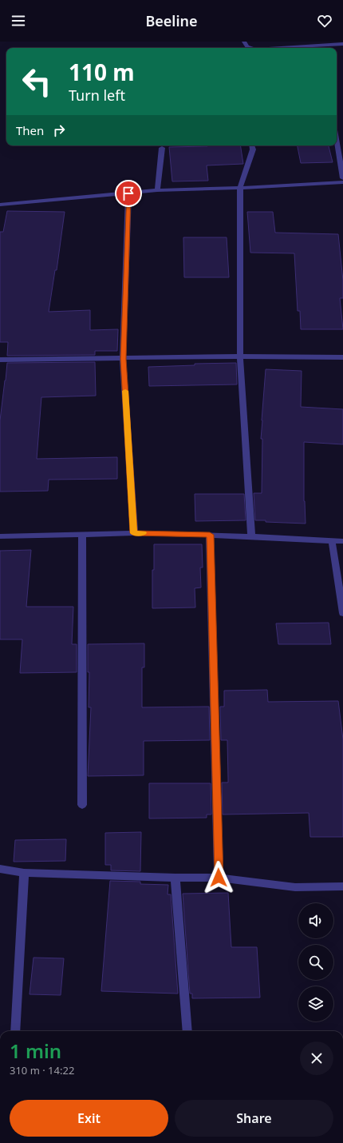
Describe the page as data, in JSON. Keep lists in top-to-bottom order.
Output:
{
  "page": {
    "header": "Beeline",
    "turn": ["110 m", "Turn left"],
    "then": "Then",
    "heading": ["1 min", "310 m · 14:22"],
    "buttons": ["Exit", "Share"]
  }
}
